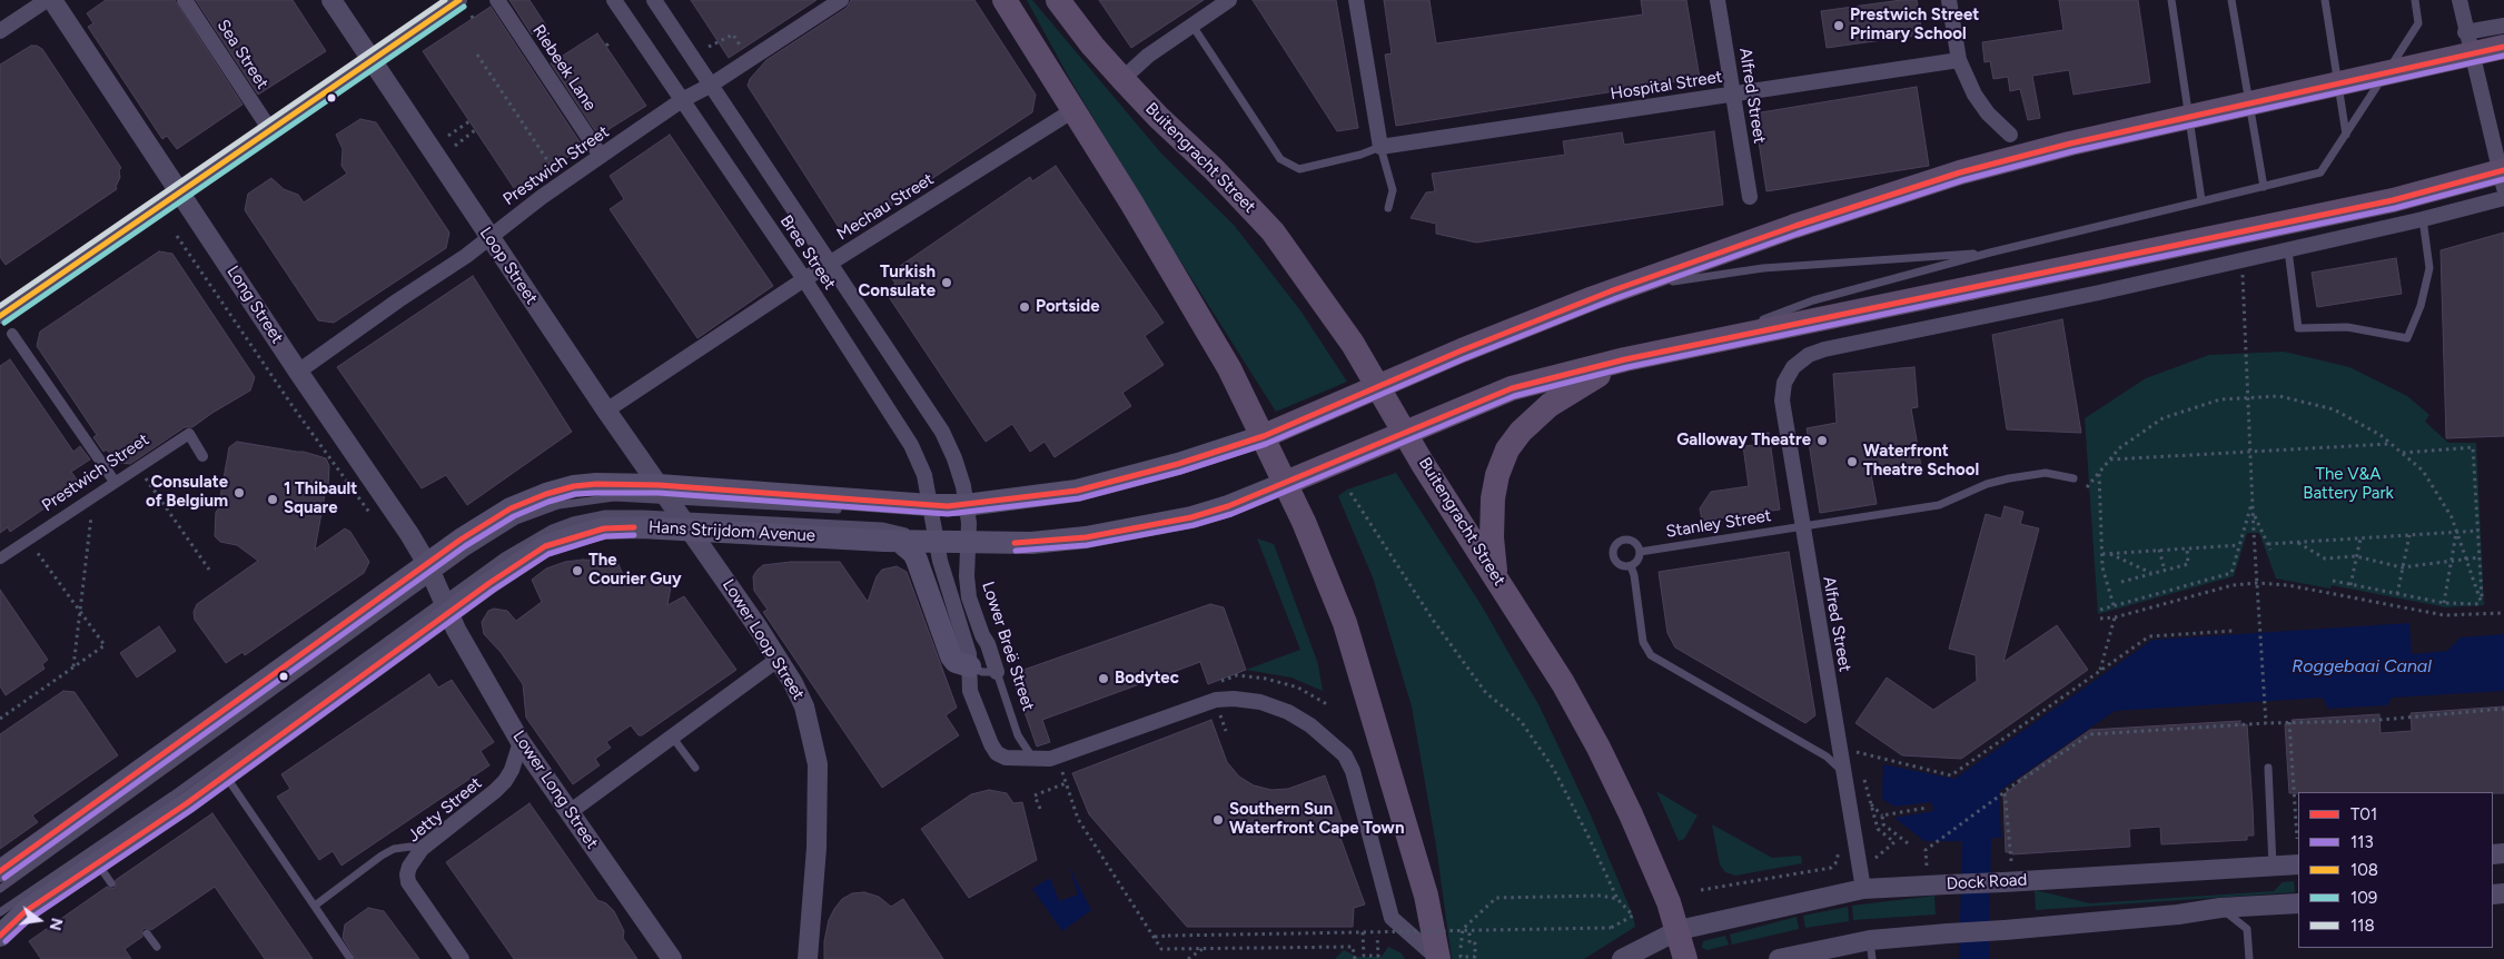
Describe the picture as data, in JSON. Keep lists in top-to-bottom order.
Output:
{
  "streets": {
    "main road": ["Buitengracht Street", "Hans Strijdom Avenue"],
    "street": [
      "Sea Street",
      "Riebeek Lane",
      "Hospital Street",
      "Alfred Street",
      "Prestwich Street",
      "Mechau Street",
      "Bree Street",
      "Loop Street",
      "Long Street",
      "Lower Loop Street",
      "Lower Breë Street",
      "Lower Long Street",
      "Jetty Street",
      "Dock Road"
    ],
    "lane": ["Stanley Street"]
  },
  "crossings": [
    ["Riebeek Lane", "Prestwich Street"],
    ["Hospital Street", "Alfred Street"],
    ["Alfred Street", "Stanley Street"],
    ["Alfred Street", "Dock Road"],
    ["Buitengracht Street", "Hans Strijdom Avenue"],
    ["Buitengracht Street", "Dock Road"],
    ["Prestwich Street", "Bree Street"],
    ["Prestwich Street", "Loop Street"],
    ["Prestwich Street", "Long Street"],
    ["Mechau Street", "Bree Street"],
    ["Mechau Street", "Loop Street"],
    ["Bree Street", "Hans Strijdom Avenue"],
    ["Bree Street", "Lower Breë Street"],
    ["Loop Street", "Hans Strijdom Avenue"],
    ["Loop Street", "Lower Loop Street"],
    ["Long Street", "Hans Strijdom Avenue"],
    ["Long Street", "Lower Long Street"],
    ["Hans Strijdom Avenue", "Lower Loop Street"],
    ["Hans Strijdom Avenue", "Lower Breë Street"],
    ["Hans Strijdom Avenue", "Lower Long Street"],
    ["Lower Long Street", "Jetty Street"]
  ],
  "water": ["Roggebaai Canal"],
  "parks": ["The V&A Battery Park"],
  "places": [
    "Prestwich Street Primary School",
    "Turkish Consulate",
    "Portside",
    "Galloway Theatre",
    "Waterfront Theatre School",
    "Consulate of Belgium",
    "1 Thibault Square",
    "The Courier Guy",
    "Bodytec",
    "Southern Sun Waterfront Cape Town"
  ],
  "lines": [
    "transit line 108",
    "transit line 118",
    "transit line 109",
    "transit line T01",
    "transit line 113"
  ],
  "legend": [
    "T01",
    "113",
    "108",
    "109",
    "118"
  ],
  "north": "right"
}
